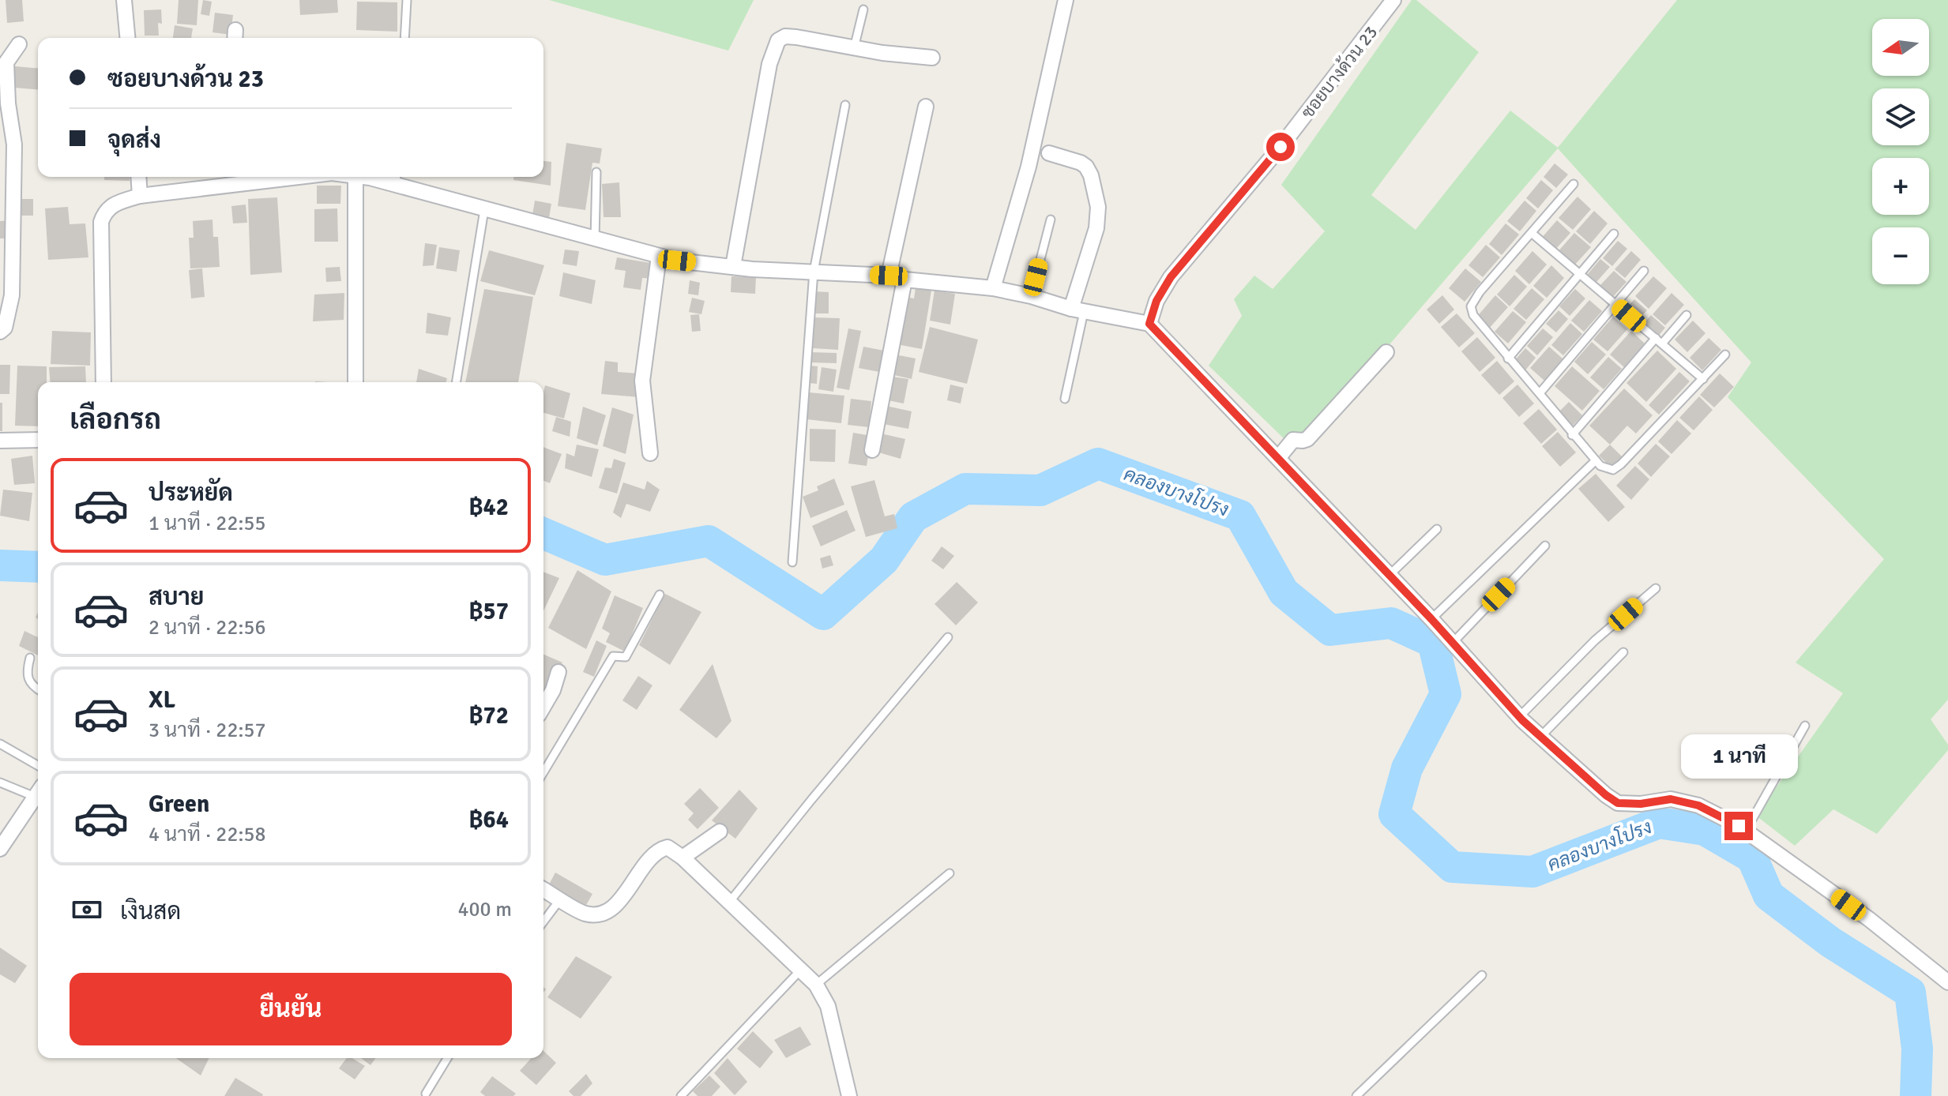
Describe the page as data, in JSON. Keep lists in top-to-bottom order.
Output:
{
  "streets": {
    "street": ["ซอยบางด้วน 23"]
  },
  "water": ["คลองบางโปรง"],
  "north": "left",
  "page": {
    "map_buttons": ["+", "−"],
    "banner": ["ซอยบางด้วน 23", "จุดส่ง"],
    "heading": "เลือกรถ",
    "list": [
      {
        "name": "ประหยัด",
        "note": "1 นาที · 22:55",
        "value": "฿42"
      },
      {
        "name": "สบาย",
        "note": "2 นาที · 22:56",
        "value": "฿57"
      },
      {
        "name": "XL",
        "note": "3 นาที · 22:57",
        "value": "฿72"
      },
      {
        "name": "Green",
        "note": "4 นาที · 22:58",
        "value": "฿64"
      }
    ],
    "bubble": "1 นาที",
    "pay": ["เงินสด", "400 m"],
    "buttons": "ยืนยัน"
  }
}
